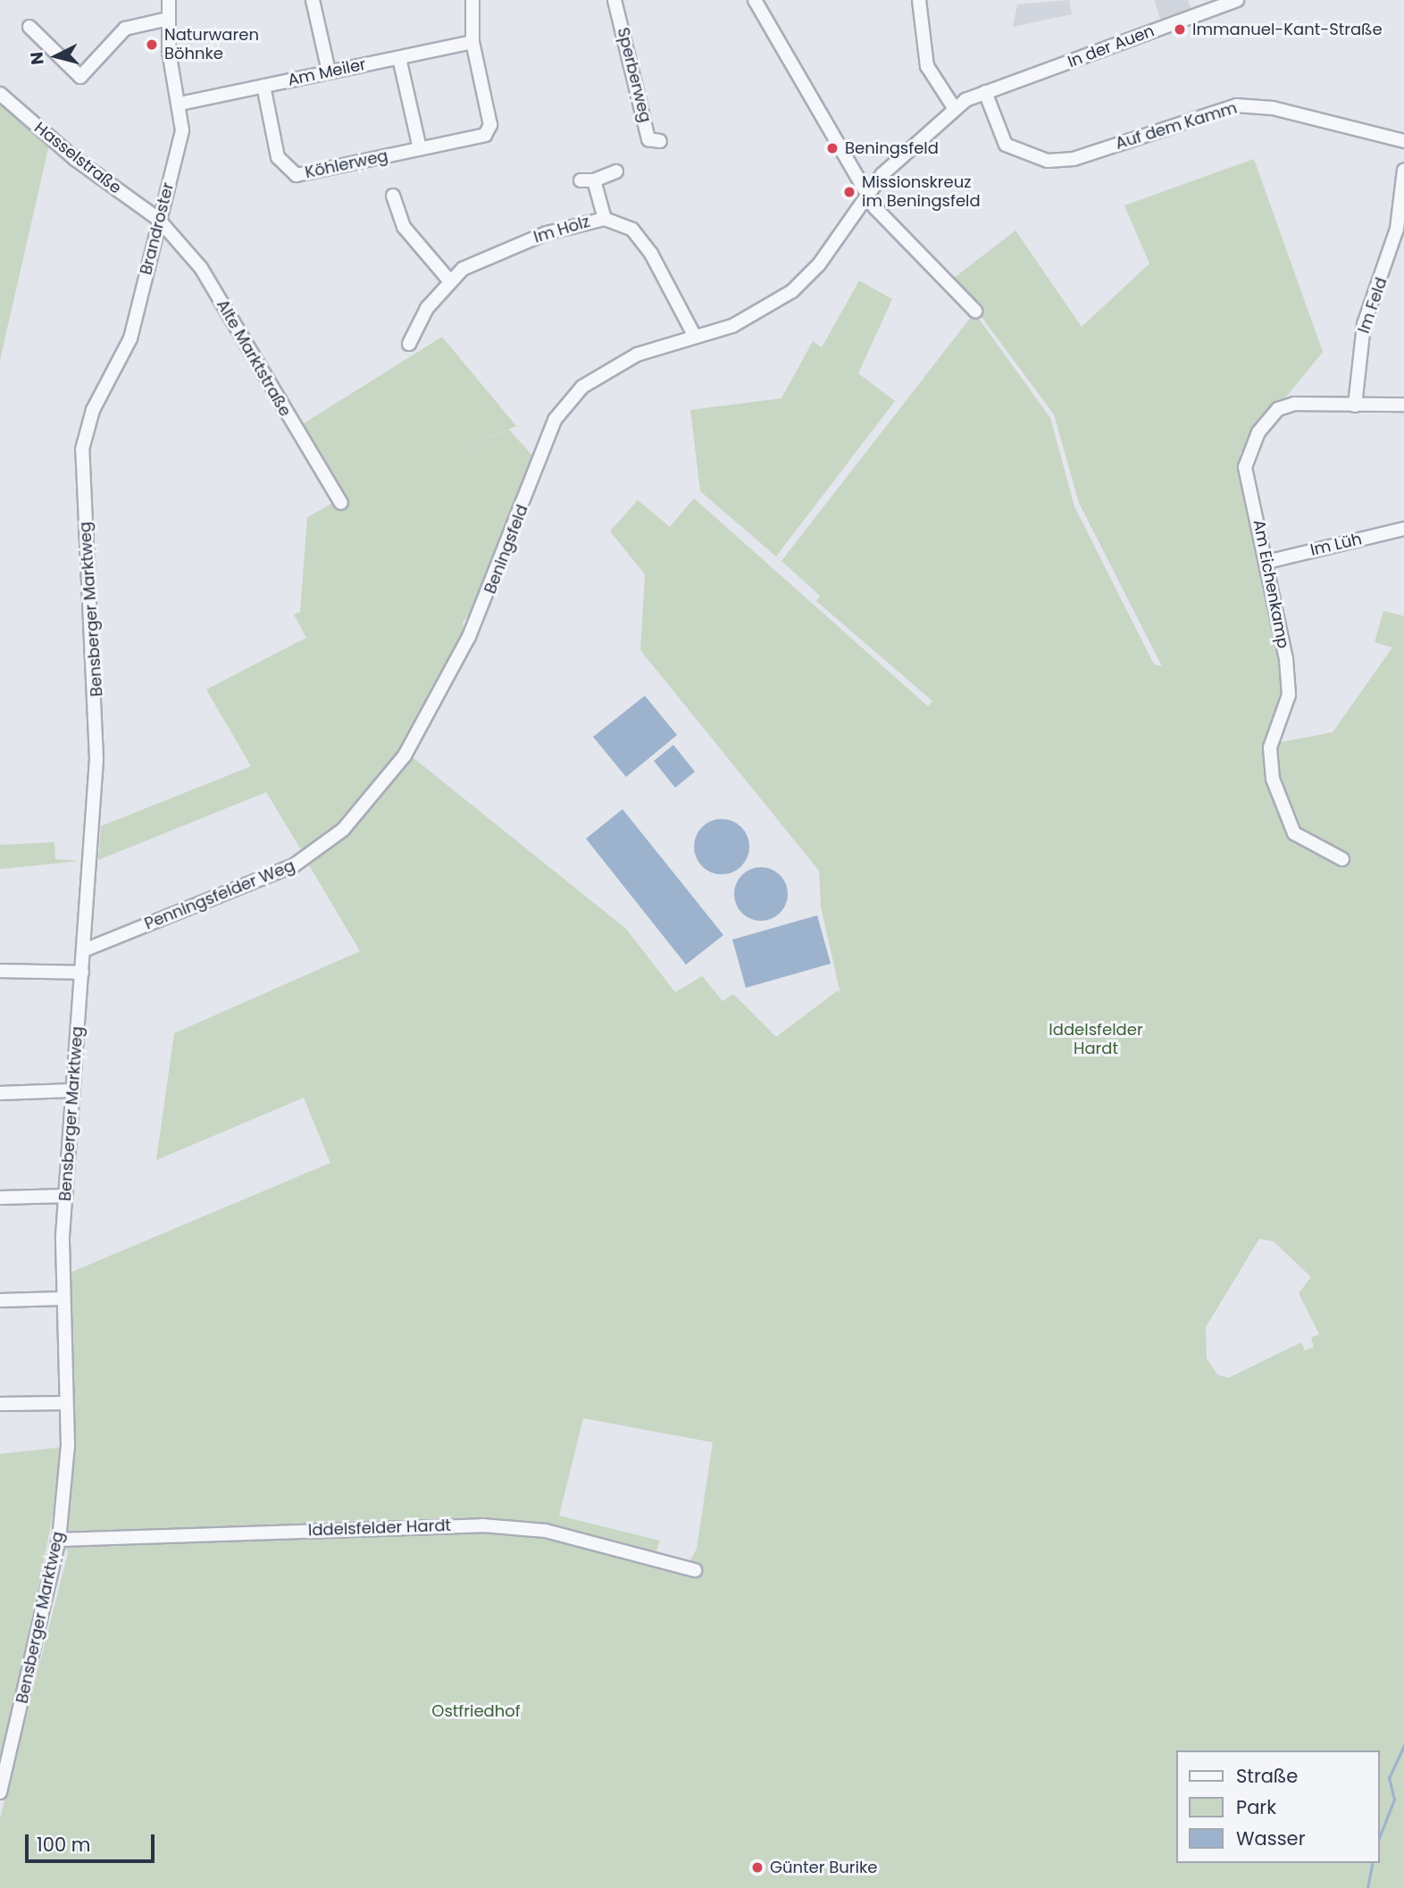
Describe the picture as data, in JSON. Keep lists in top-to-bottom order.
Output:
{
  "streets": {
    "street": [
      "In der Auen",
      "Am Meiler",
      "Sperberweg",
      "Auf dem Kamm",
      "Hasselstraße",
      "Köhlerweg",
      "Brandroster",
      "Im Holz",
      "Im Feld",
      "Alte Marktstraße",
      "Im Lüh",
      "Beningsfeld",
      "Am Eichenkamp",
      "Bensberger Marktweg",
      "Penningsfelder Weg",
      "Iddelsfelder Hardt"
    ]
  },
  "crossings": [
    ["In der Auen", "Auf dem Kamm"],
    ["In der Auen", "Beningsfeld"],
    ["Am Meiler", "Köhlerweg"],
    ["Am Meiler", "Brandroster"],
    ["Auf dem Kamm", "Beningsfeld"],
    ["Hasselstraße", "Brandroster"],
    ["Hasselstraße", "Alte Marktstraße"],
    ["Brandroster", "Alte Marktstraße"],
    ["Brandroster", "Bensberger Marktweg"],
    ["Im Holz", "Beningsfeld"],
    ["Im Feld", "Am Eichenkamp"],
    ["Im Lüh", "Am Eichenkamp"],
    ["Beningsfeld", "Penningsfelder Weg"],
    ["Bensberger Marktweg", "Penningsfelder Weg"],
    ["Bensberger Marktweg", "Iddelsfelder Hardt"]
  ],
  "parks": ["Iddelsfelder Hardt", "Ostfriedhof"],
  "places": [
    "Immanuel-Kant-Straße",
    "Naturwaren Böhnke",
    "Beningsfeld",
    "Missionskreuz im Beningsfeld",
    "Günter Burike"
  ],
  "legend": ["Straße", "Park", "Wasser"],
  "scale_bar": "100 m",
  "north": "left"
}
